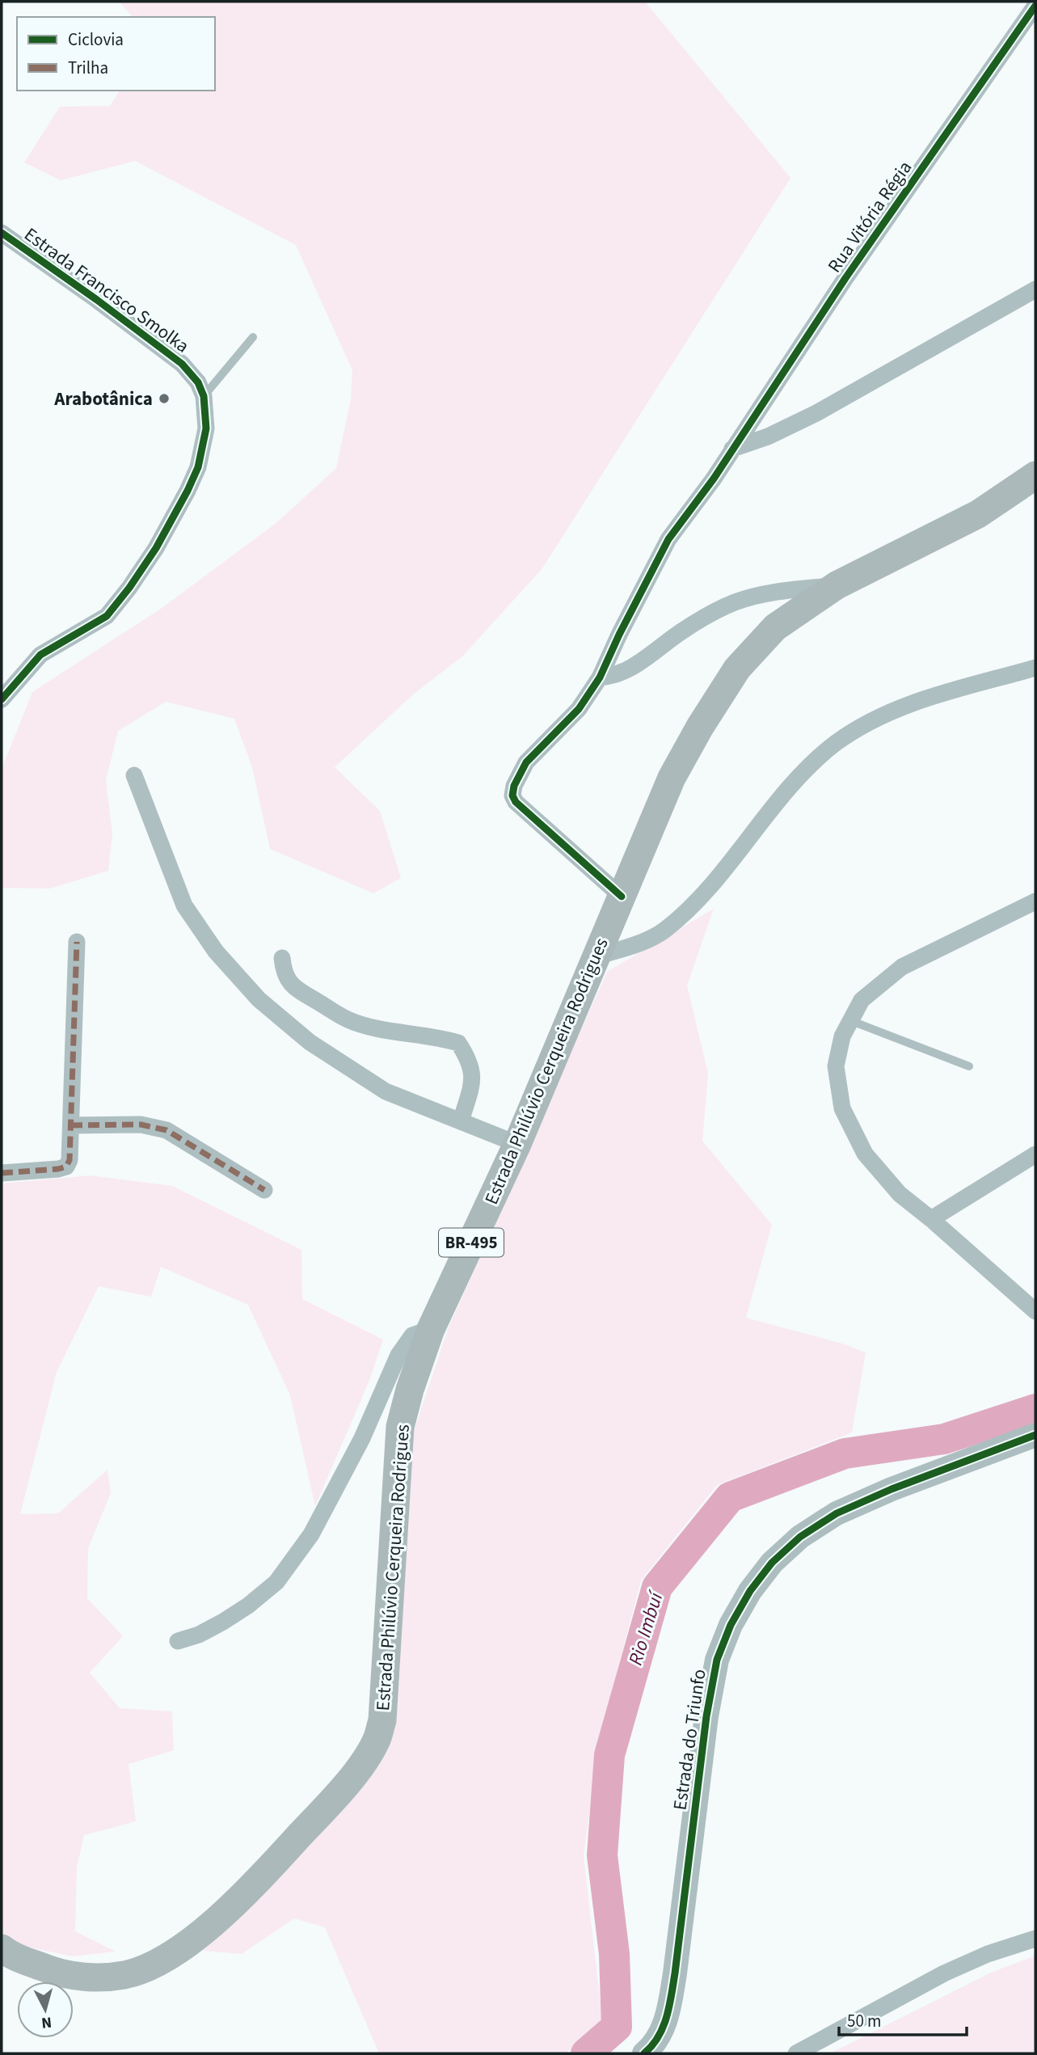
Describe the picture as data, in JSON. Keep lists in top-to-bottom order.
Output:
{
  "streets": {
    "main road": ["Estrada Philúvio Cerqueira Rodrigues", "BR-495"],
    "street": ["Rua Vitória Régia", "Estrada Francisco Smolka", "Estrada do Triunfo"]
  },
  "crossings": [
    ["Rua Vitória Régia", "Estrada Philúvio Cerqueira Rodrigues"]
  ],
  "water": ["Rio Imbuí"],
  "places": ["Arabotânica"],
  "legend": ["Ciclovia", "Trilha"],
  "scale_bar": "50 m",
  "north": "bottom"
}
